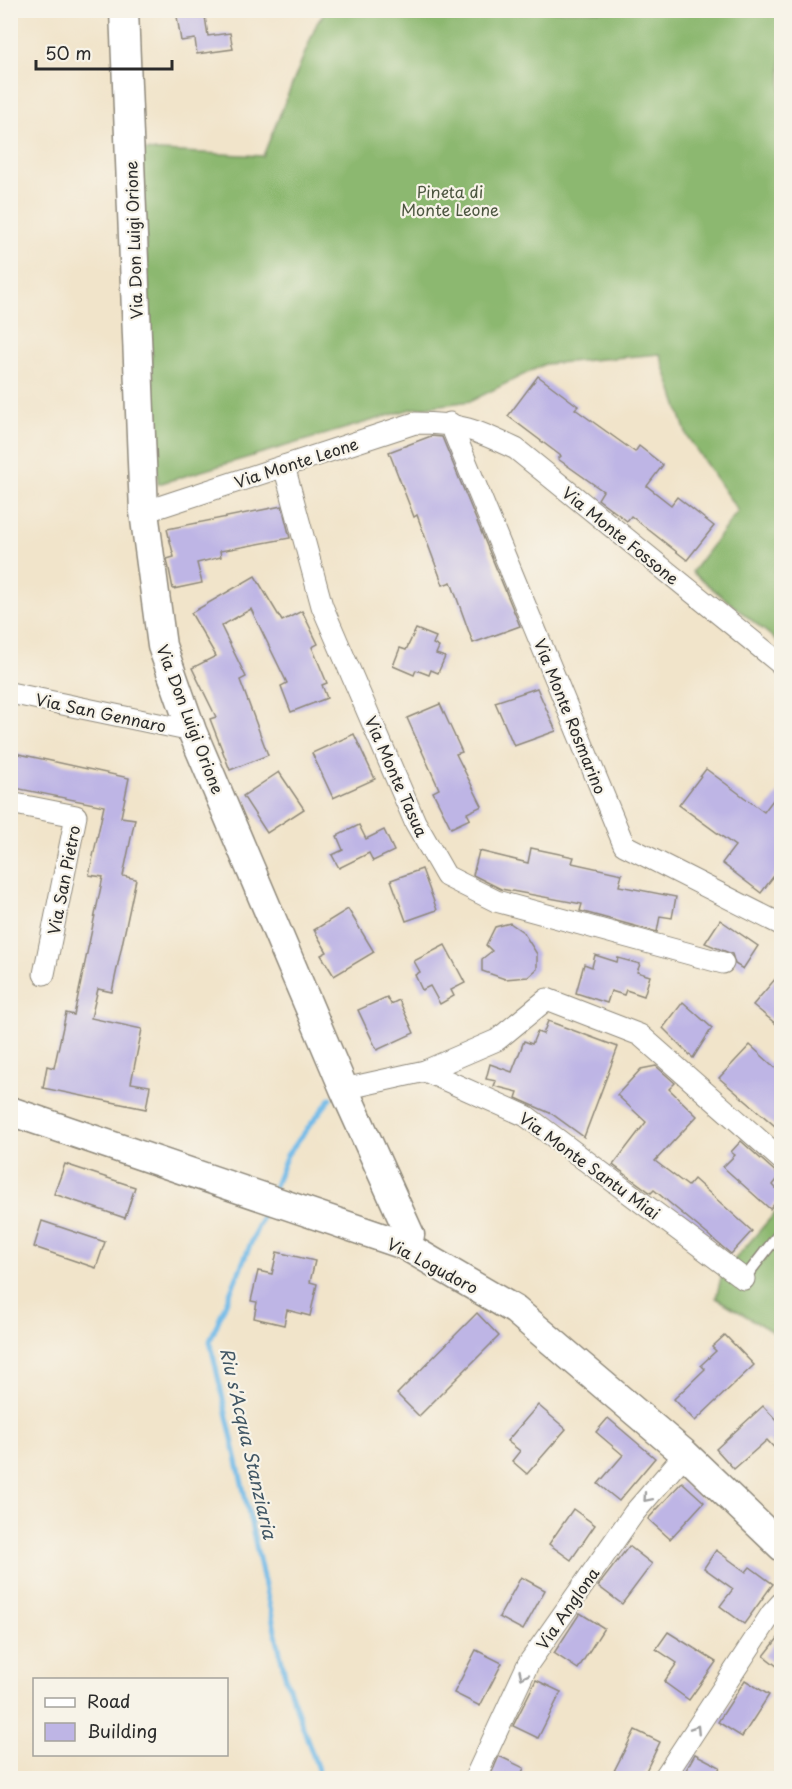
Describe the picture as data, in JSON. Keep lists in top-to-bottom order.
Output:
{
  "streets": {
    "street": [
      "Via Don Luigi Orione",
      "Via Monte Leone",
      "Via Monte Fossone",
      "Via San Gennaro",
      "Via Monte Rosmarino",
      "Via Monte Tasua",
      "Via San Pietro",
      "Via Monte Santu Miai",
      "Via Logudoro",
      "Via Anglona"
    ]
  },
  "crossings": [
    ["Via Don Luigi Orione", "Via Monte Leone"],
    ["Via Don Luigi Orione", "Via San Gennaro"],
    ["Via Don Luigi Orione", "Via Logudoro"],
    ["Via Monte Leone", "Via Monte Fossone"],
    ["Via Monte Leone", "Via Monte Rosmarino"],
    ["Via Monte Leone", "Via Monte Tasua"],
    ["Via Monte Fossone", "Via Monte Rosmarino"],
    ["Via Logudoro", "Via Anglona"]
  ],
  "water": ["Riu s'Acqua Stanziaria"],
  "parks": ["Pineta di Monte Leone"],
  "legend": ["Road", "Building"],
  "scale_bar": "50 m"
}
